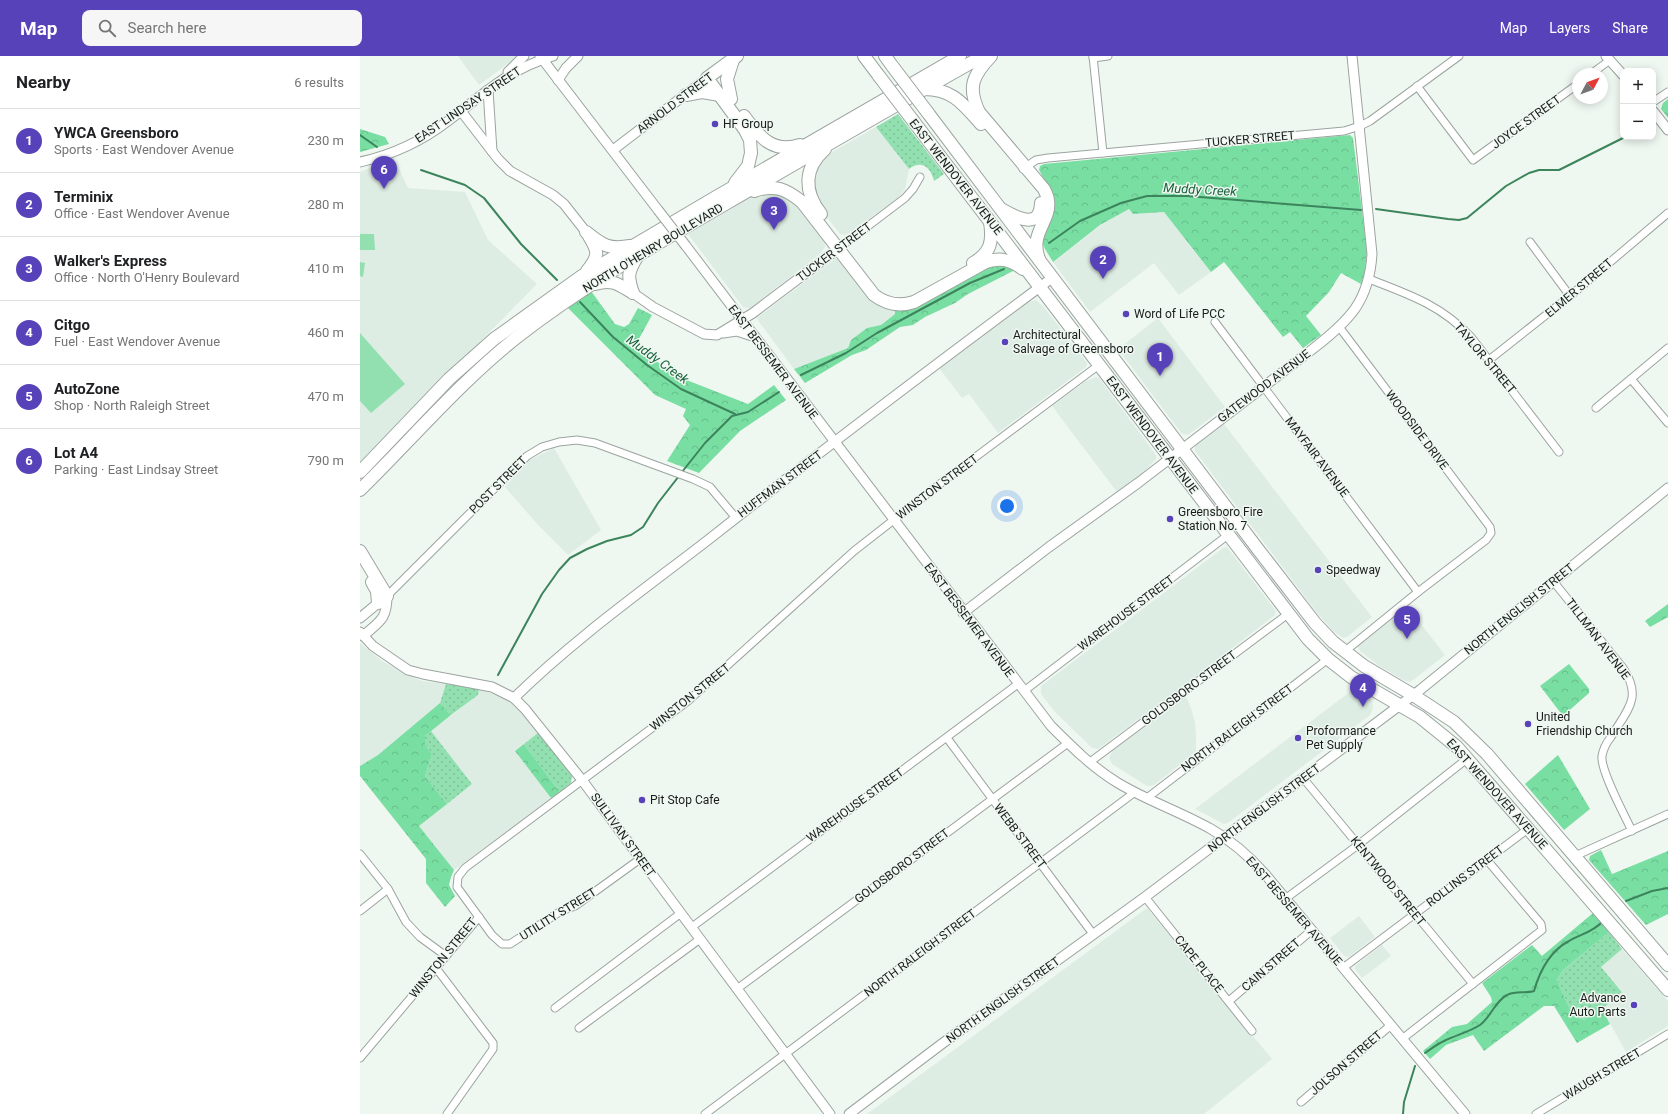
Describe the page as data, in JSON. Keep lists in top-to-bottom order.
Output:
{
  "streets": {
    "highway": ["ARNOLD STREET", "EAST WENDOVER AVENUE", "NORTH O'HENRY BOULEVARD"],
    "street": [
      "EAST LINDSAY STREET",
      "JOYCE STREET",
      "TUCKER STREET",
      "ELMER STREET",
      "TAYLOR STREET",
      "EAST BESSEMER AVENUE",
      "GATEWOOD AVENUE",
      "WOODSIDE DRIVE",
      "MAYFAIR AVENUE",
      "HUFFMAN STREET",
      "POST STREET",
      "WINSTON STREET",
      "NORTH ENGLISH STREET",
      "WAREHOUSE STREET",
      "TILLMAN AVENUE",
      "GOLDSBORO STREET",
      "NORTH RALEIGH STREET",
      "SULLIVAN STREET",
      "WEBB STREET",
      "ROLLINS STREET",
      "KENTWOOD STREET",
      "UTILITY STREET",
      "CAPE PLACE",
      "CAIN STREET",
      "JOLSON STREET",
      "WAUGH STREET"
    ]
  },
  "crossings": [
    ["ARNOLD STREET", "EAST BESSEMER AVENUE"],
    ["EAST LINDSAY STREET", "EAST BESSEMER AVENUE"],
    ["JOYCE STREET", "TUCKER STREET"],
    ["TUCKER STREET", "EAST BESSEMER AVENUE"],
    ["TUCKER STREET", "GATEWOOD AVENUE"],
    ["EAST WENDOVER AVENUE", "GATEWOOD AVENUE"],
    ["EAST WENDOVER AVENUE", "HUFFMAN STREET"],
    ["EAST WENDOVER AVENUE", "WINSTON STREET"],
    ["EAST WENDOVER AVENUE", "NORTH ENGLISH STREET"],
    ["EAST WENDOVER AVENUE", "WAREHOUSE STREET"],
    ["EAST WENDOVER AVENUE", "GOLDSBORO STREET"],
    ["EAST WENDOVER AVENUE", "NORTH RALEIGH STREET"],
    ["EAST WENDOVER AVENUE", "ROLLINS STREET"],
    ["ELMER STREET", "TAYLOR STREET"],
    ["TAYLOR STREET", "GATEWOOD AVENUE"],
    ["EAST BESSEMER AVENUE", "GATEWOOD AVENUE"],
    ["EAST BESSEMER AVENUE", "HUFFMAN STREET"],
    ["EAST BESSEMER AVENUE", "WINSTON STREET"],
    ["EAST BESSEMER AVENUE", "NORTH ENGLISH STREET"],
    ["EAST BESSEMER AVENUE", "WAREHOUSE STREET"],
    ["EAST BESSEMER AVENUE", "GOLDSBORO STREET"],
    ["EAST BESSEMER AVENUE", "NORTH RALEIGH STREET"],
    ["EAST BESSEMER AVENUE", "ROLLINS STREET"],
    ["EAST BESSEMER AVENUE", "CAIN STREET"],
    ["EAST BESSEMER AVENUE", "JOLSON STREET"],
    ["GATEWOOD AVENUE", "WOODSIDE DRIVE"],
    ["GATEWOOD AVENUE", "MAYFAIR AVENUE"],
    ["WOODSIDE DRIVE", "MAYFAIR AVENUE"],
    ["HUFFMAN STREET", "POST STREET"],
    ["HUFFMAN STREET", "SULLIVAN STREET"],
    ["WINSTON STREET", "SULLIVAN STREET"],
    ["WINSTON STREET", "UTILITY STREET"],
    ["NORTH ENGLISH STREET", "TILLMAN AVENUE"],
    ["NORTH ENGLISH STREET", "WEBB STREET"],
    ["NORTH ENGLISH STREET", "KENTWOOD STREET"],
    ["NORTH ENGLISH STREET", "CAPE PLACE"],
    ["WAREHOUSE STREET", "SULLIVAN STREET"],
    ["WAREHOUSE STREET", "WEBB STREET"],
    ["GOLDSBORO STREET", "SULLIVAN STREET"],
    ["GOLDSBORO STREET", "WEBB STREET"],
    ["NORTH RALEIGH STREET", "SULLIVAN STREET"],
    ["NORTH RALEIGH STREET", "WEBB STREET"],
    ["SULLIVAN STREET", "UTILITY STREET"],
    ["ROLLINS STREET", "KENTWOOD STREET"],
    ["ROLLINS STREET", "JOLSON STREET"],
    ["KENTWOOD STREET", "JOLSON STREET"],
    ["CAPE PLACE", "CAIN STREET"]
  ],
  "water": ["Muddy Creek"],
  "places": [
    "HF Group",
    "Word of Life PCC",
    "Architectural Salvage of Greensboro",
    "Greensboro Fire Station No. 7",
    "Speedway",
    "United Friendship Church",
    "Proformance Pet Supply",
    "Pit Stop Cafe",
    "Advance Auto Parts"
  ],
  "north": "top right",
  "page": {
    "header": "Map",
    "search": "Search here",
    "nav": ["Map", "Layers", "Share"],
    "heading": ["Nearby", "6 results"],
    "map_buttons": ["+", "−"],
    "list": [
      {
        "mark": "1",
        "name": "YWCA Greensboro",
        "note": "Sports · East Wendover Avenue",
        "value": "230 m"
      },
      {
        "mark": "2",
        "name": "Terminix",
        "note": "Office · East Wendover Avenue",
        "value": "280 m"
      },
      {
        "mark": "3",
        "name": "Walker's Express",
        "note": "Office · North O'Henry Boulevard",
        "value": "410 m"
      },
      {
        "mark": "4",
        "name": "Citgo",
        "note": "Fuel · East Wendover Avenue",
        "value": "460 m"
      },
      {
        "mark": "5",
        "name": "AutoZone",
        "note": "Shop · North Raleigh Street",
        "value": "470 m"
      },
      {
        "mark": "6",
        "name": "Lot A4",
        "note": "Parking · East Lindsay Street",
        "value": "790 m"
      }
    ],
    "pins": [
      "6",
      "3",
      "2",
      "1",
      "5",
      "4"
    ]
  }
}
